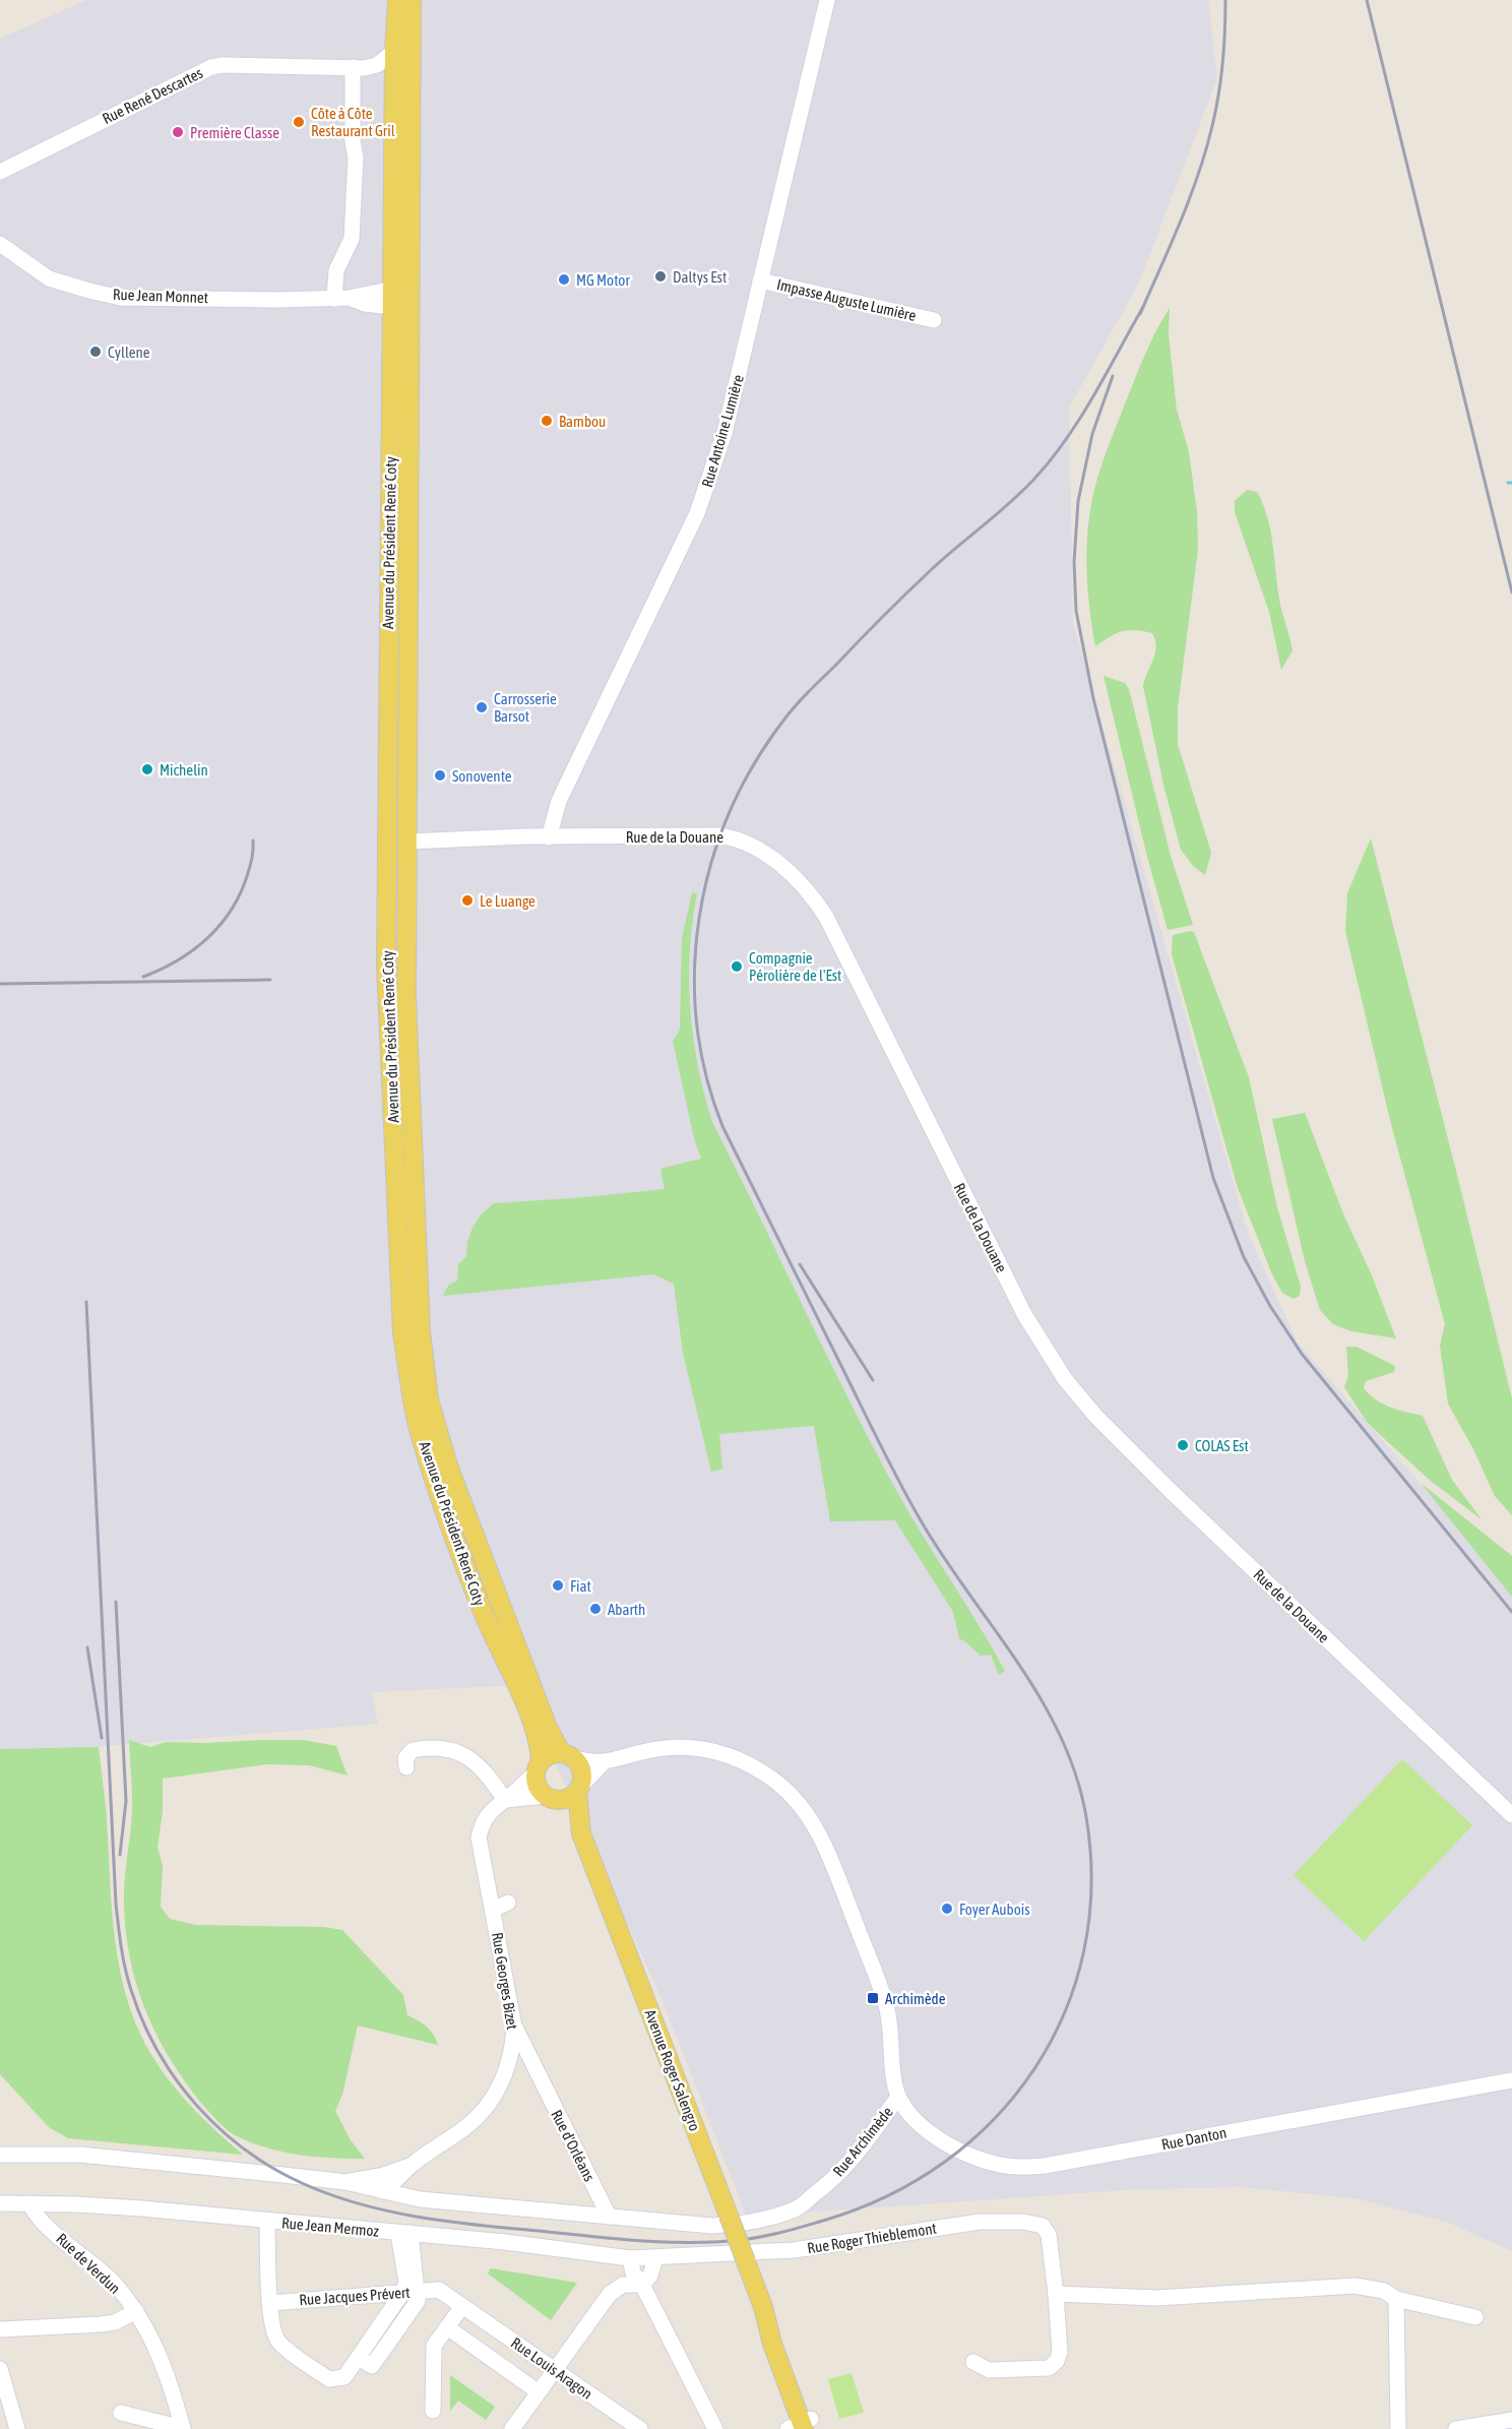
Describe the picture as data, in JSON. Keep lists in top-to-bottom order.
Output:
{
  "streets": {
    "main road": ["Avenue du Président René Coty", "Avenue Roger Salengro"],
    "street": [
      "Rue René Descartes",
      "Rue Jean Monnet",
      "Impasse Auguste Lumière",
      "Rue Antoine Lumière",
      "Rue de la Douane",
      "Rue Georges Bizet",
      "Rue Danton",
      "Rue Archimède",
      "Rue d'Orléans",
      "Rue Jean Mermoz",
      "Rue Roger Thieblemont",
      "Rue de Verdun",
      "Rue Jacques Prévert",
      "Rue Louis Aragon"
    ]
  },
  "crossings": [
    ["Rue René Descartes", "Avenue du Président René Coty"],
    ["Rue Jean Monnet", "Avenue du Président René Coty"],
    ["Impasse Auguste Lumière", "Rue Antoine Lumière"],
    ["Rue Antoine Lumière", "Rue de la Douane"],
    ["Avenue du Président René Coty", "Rue de la Douane"],
    ["Avenue du Président René Coty", "Rue Georges Bizet"],
    ["Avenue du Président René Coty", "Avenue Roger Salengro"],
    ["Avenue du Président René Coty", "Rue Archimède"],
    ["Rue Georges Bizet", "Avenue Roger Salengro"],
    ["Rue Georges Bizet", "Rue Archimède"],
    ["Rue Georges Bizet", "Rue d'Orléans"],
    ["Avenue Roger Salengro", "Rue Archimède"],
    ["Rue Danton", "Rue Archimède"],
    ["Rue Archimède", "Rue d'Orléans"],
    ["Rue Jean Mermoz", "Rue Roger Thieblemont"],
    ["Rue Jean Mermoz", "Rue de Verdun"],
    ["Rue Jacques Prévert", "Rue Louis Aragon"]
  ],
  "places": {
    "other": [
      "Côte à Côte Restaurant Gril",
      "Première Classe",
      "Daltys Est",
      "MG Motor",
      "Cyllene",
      "Bambou",
      "Carrosserie Barsot",
      "Michelin",
      "Sonovente",
      "Le Luange",
      "Compagnie Pérolière de l'Est",
      "COLAS Est",
      "Fiat",
      "Abarth",
      "Foyer Aubois"
    ],
    "transit": ["Archimède"]
  }
}
